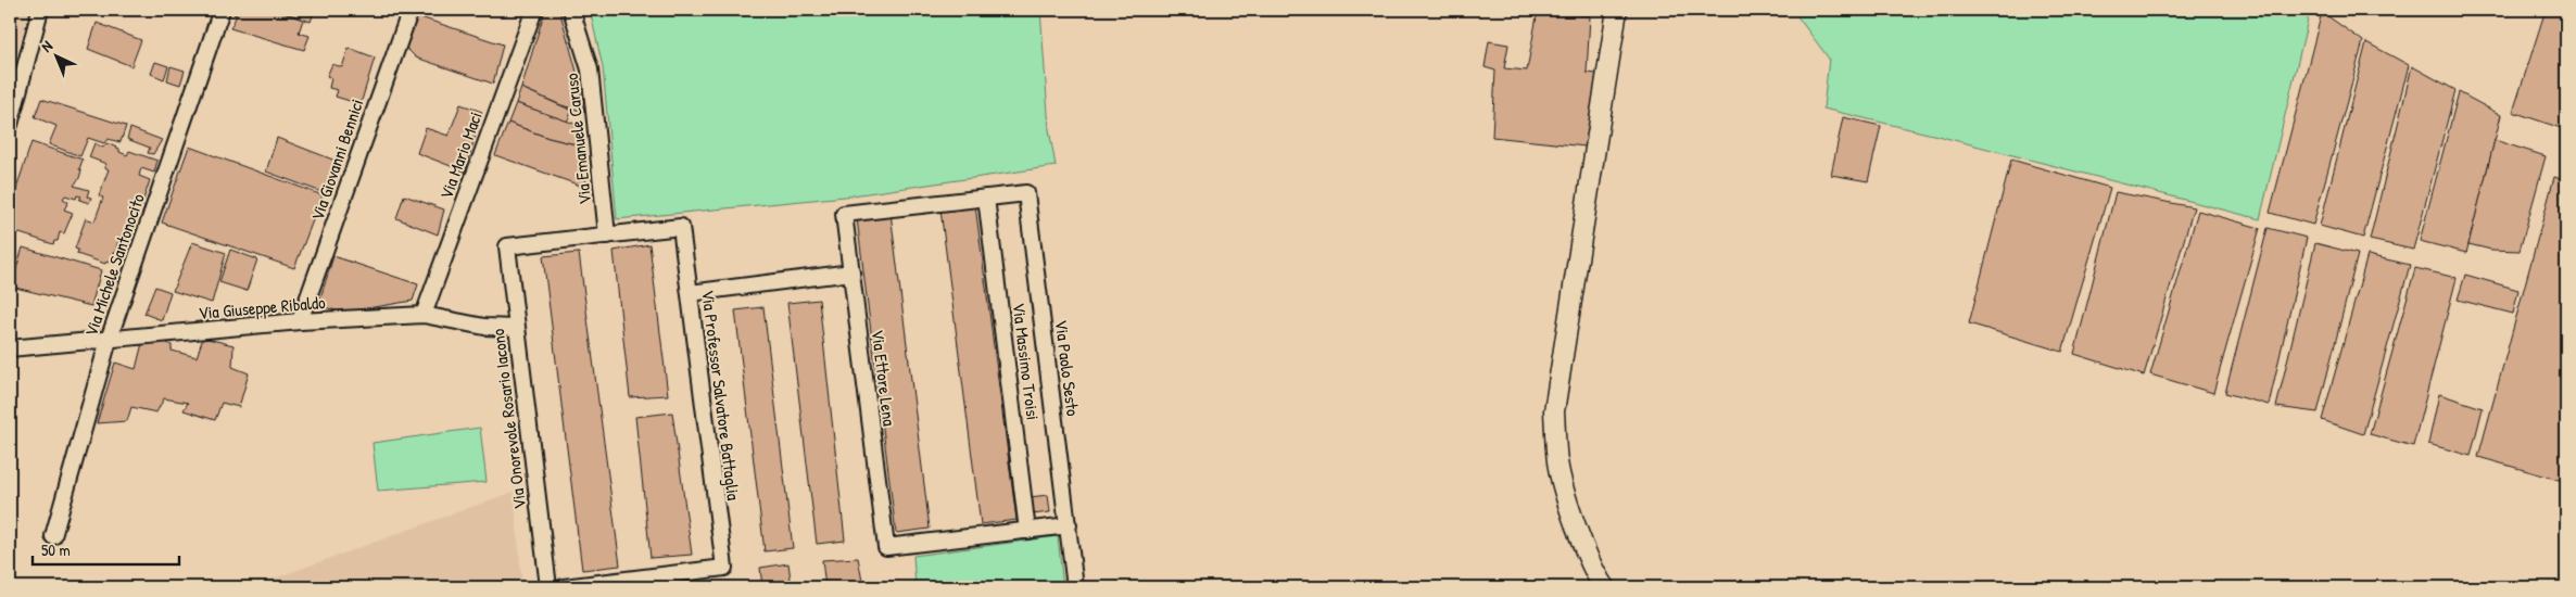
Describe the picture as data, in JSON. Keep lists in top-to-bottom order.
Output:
{
  "streets": {
    "street": [
      "Via Emanuele Caruso",
      "Via Mario Maci",
      "Via Giovanni Bennici",
      "Via Michele Santonocito",
      "Via Giuseppe Ribaldo",
      "Via Massimo Troisi",
      "Via Paolo Sesto",
      "Via Ettore Lena",
      "Via Professor Salvatore Battaglia",
      "Via Onorevole Rosario Iacono"
    ]
  },
  "crossings": [
    ["Via Emanuele Caruso", "Via Professor Salvatore Battaglia"],
    ["Via Emanuele Caruso", "Via Onorevole Rosario Iacono"],
    ["Via Mario Maci", "Via Giuseppe Ribaldo"],
    ["Via Giovanni Bennici", "Via Giuseppe Ribaldo"],
    ["Via Michele Santonocito", "Via Giuseppe Ribaldo"],
    ["Via Giuseppe Ribaldo", "Via Onorevole Rosario Iacono"],
    ["Via Massimo Troisi", "Via Paolo Sesto"],
    ["Via Massimo Troisi", "Via Ettore Lena"],
    ["Via Paolo Sesto", "Via Ettore Lena"],
    ["Via Professor Salvatore Battaglia", "Via Onorevole Rosario Iacono"]
  ],
  "scale_bar": "50 m",
  "north": "top left"
}
